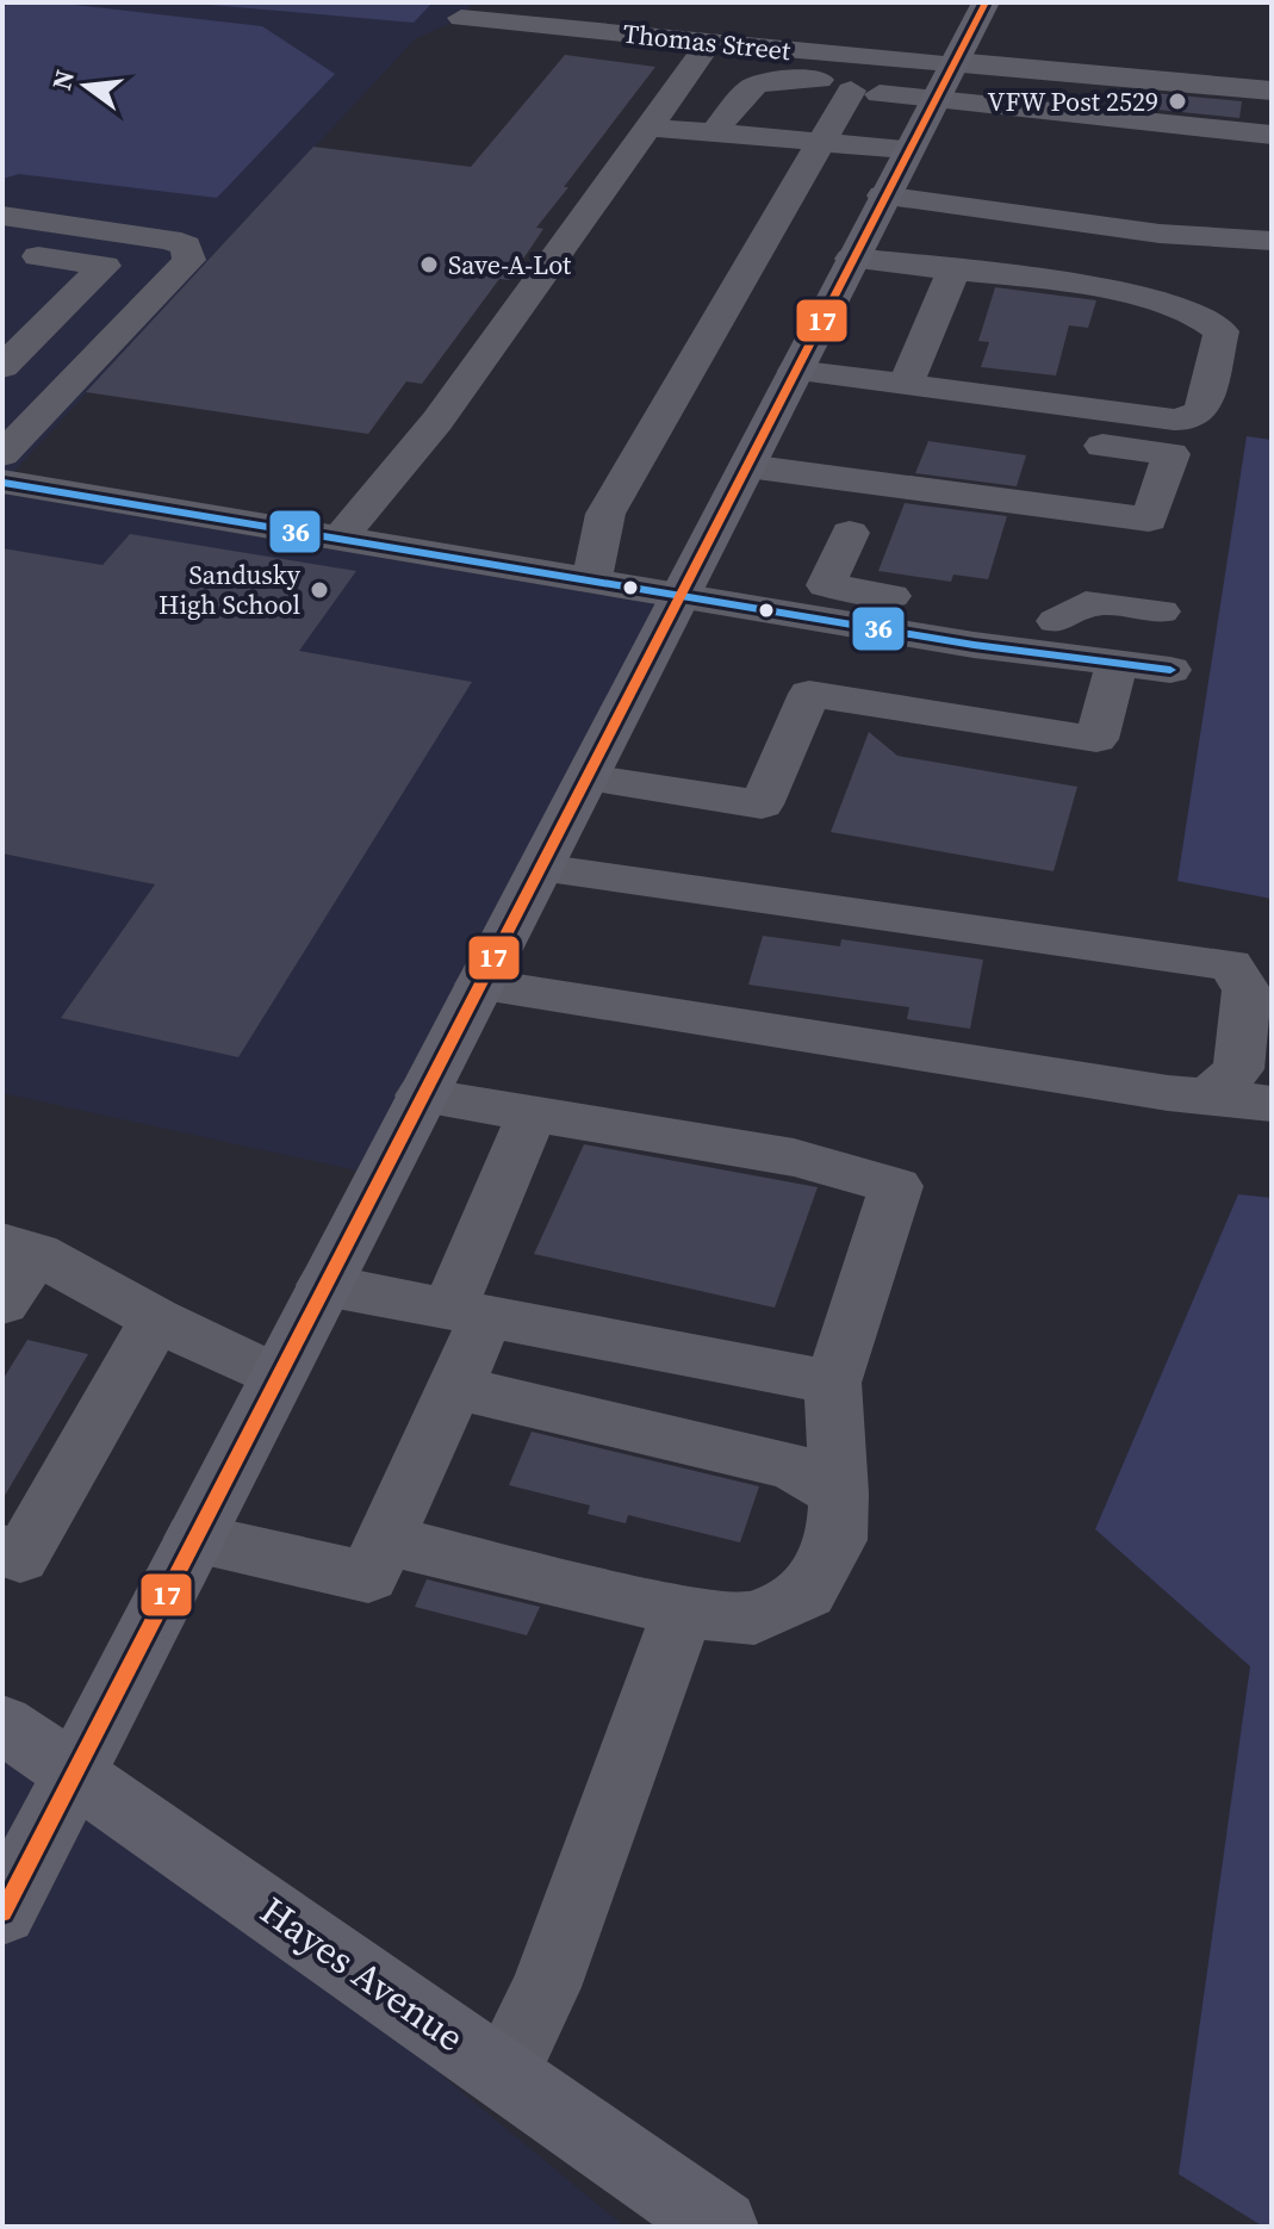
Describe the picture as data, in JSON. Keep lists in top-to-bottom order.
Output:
{
  "streets": {
    "main road": ["Hayes Avenue"],
    "street": ["Thomas Street"]
  },
  "places": ["VFW Post 2529", "Save-A-Lot", "Sandusky High School"],
  "lines": ["transit line 17", "transit line 36"],
  "north": "left"
}
